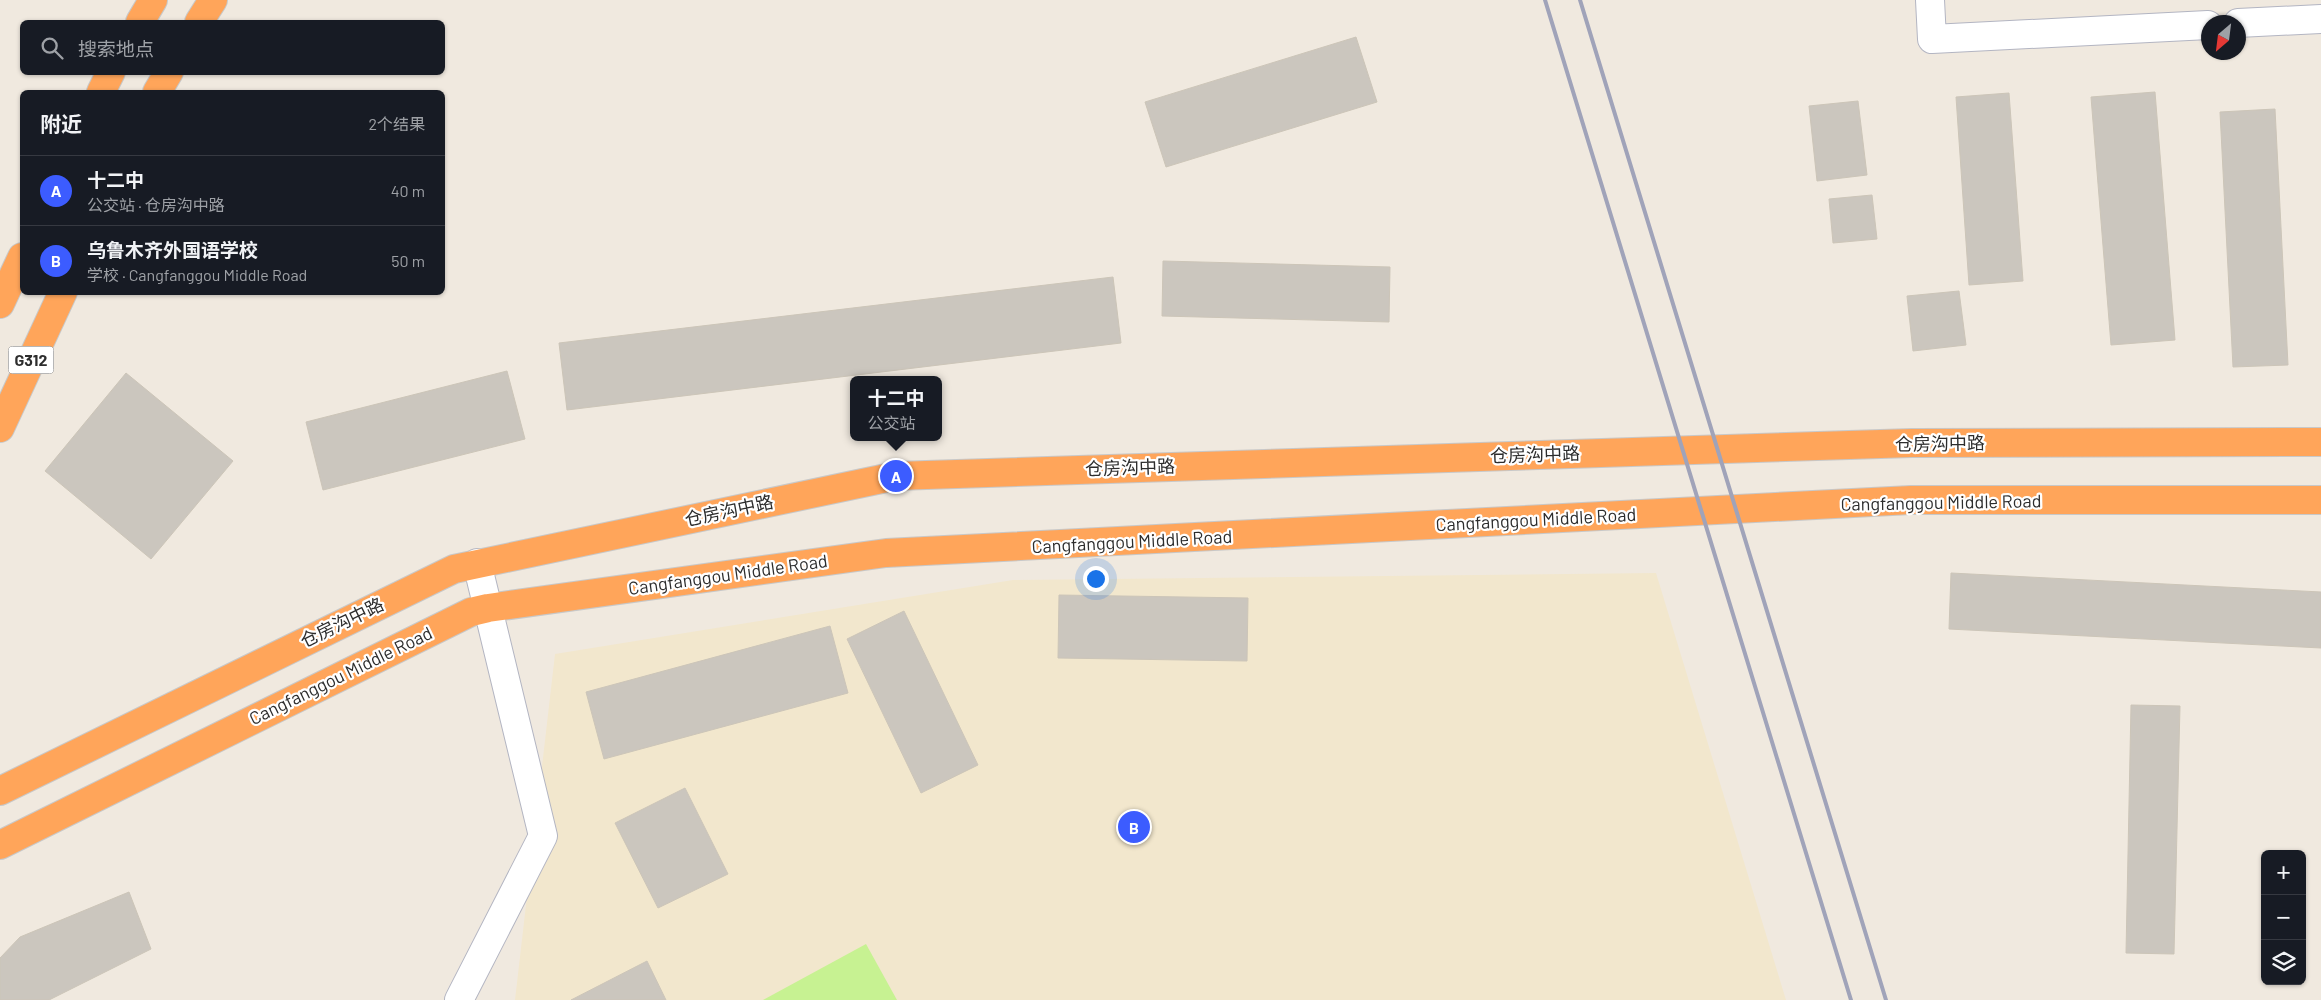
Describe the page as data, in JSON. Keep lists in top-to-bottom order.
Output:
{
  "streets": {
    "highway": ["G312", "仓房沟中路", "Cangfanggou Middle Road"]
  },
  "north": "bottom left",
  "page": {
    "search": "搜索地点",
    "heading": ["附近", "2个结果"],
    "list": [
      {
        "mark": "A",
        "name": "十二中",
        "note": "公交站 · 仓房沟中路",
        "value": "40 m"
      },
      {
        "mark": "B",
        "name": "乌鲁木齐外国语学校",
        "note": "学校 · Cangfanggou Middle Road",
        "value": "50 m"
      }
    ],
    "popup": ["十二中", "公交站"],
    "pins": ["A", "B"],
    "map_buttons": ["+", "−"]
  }
}
